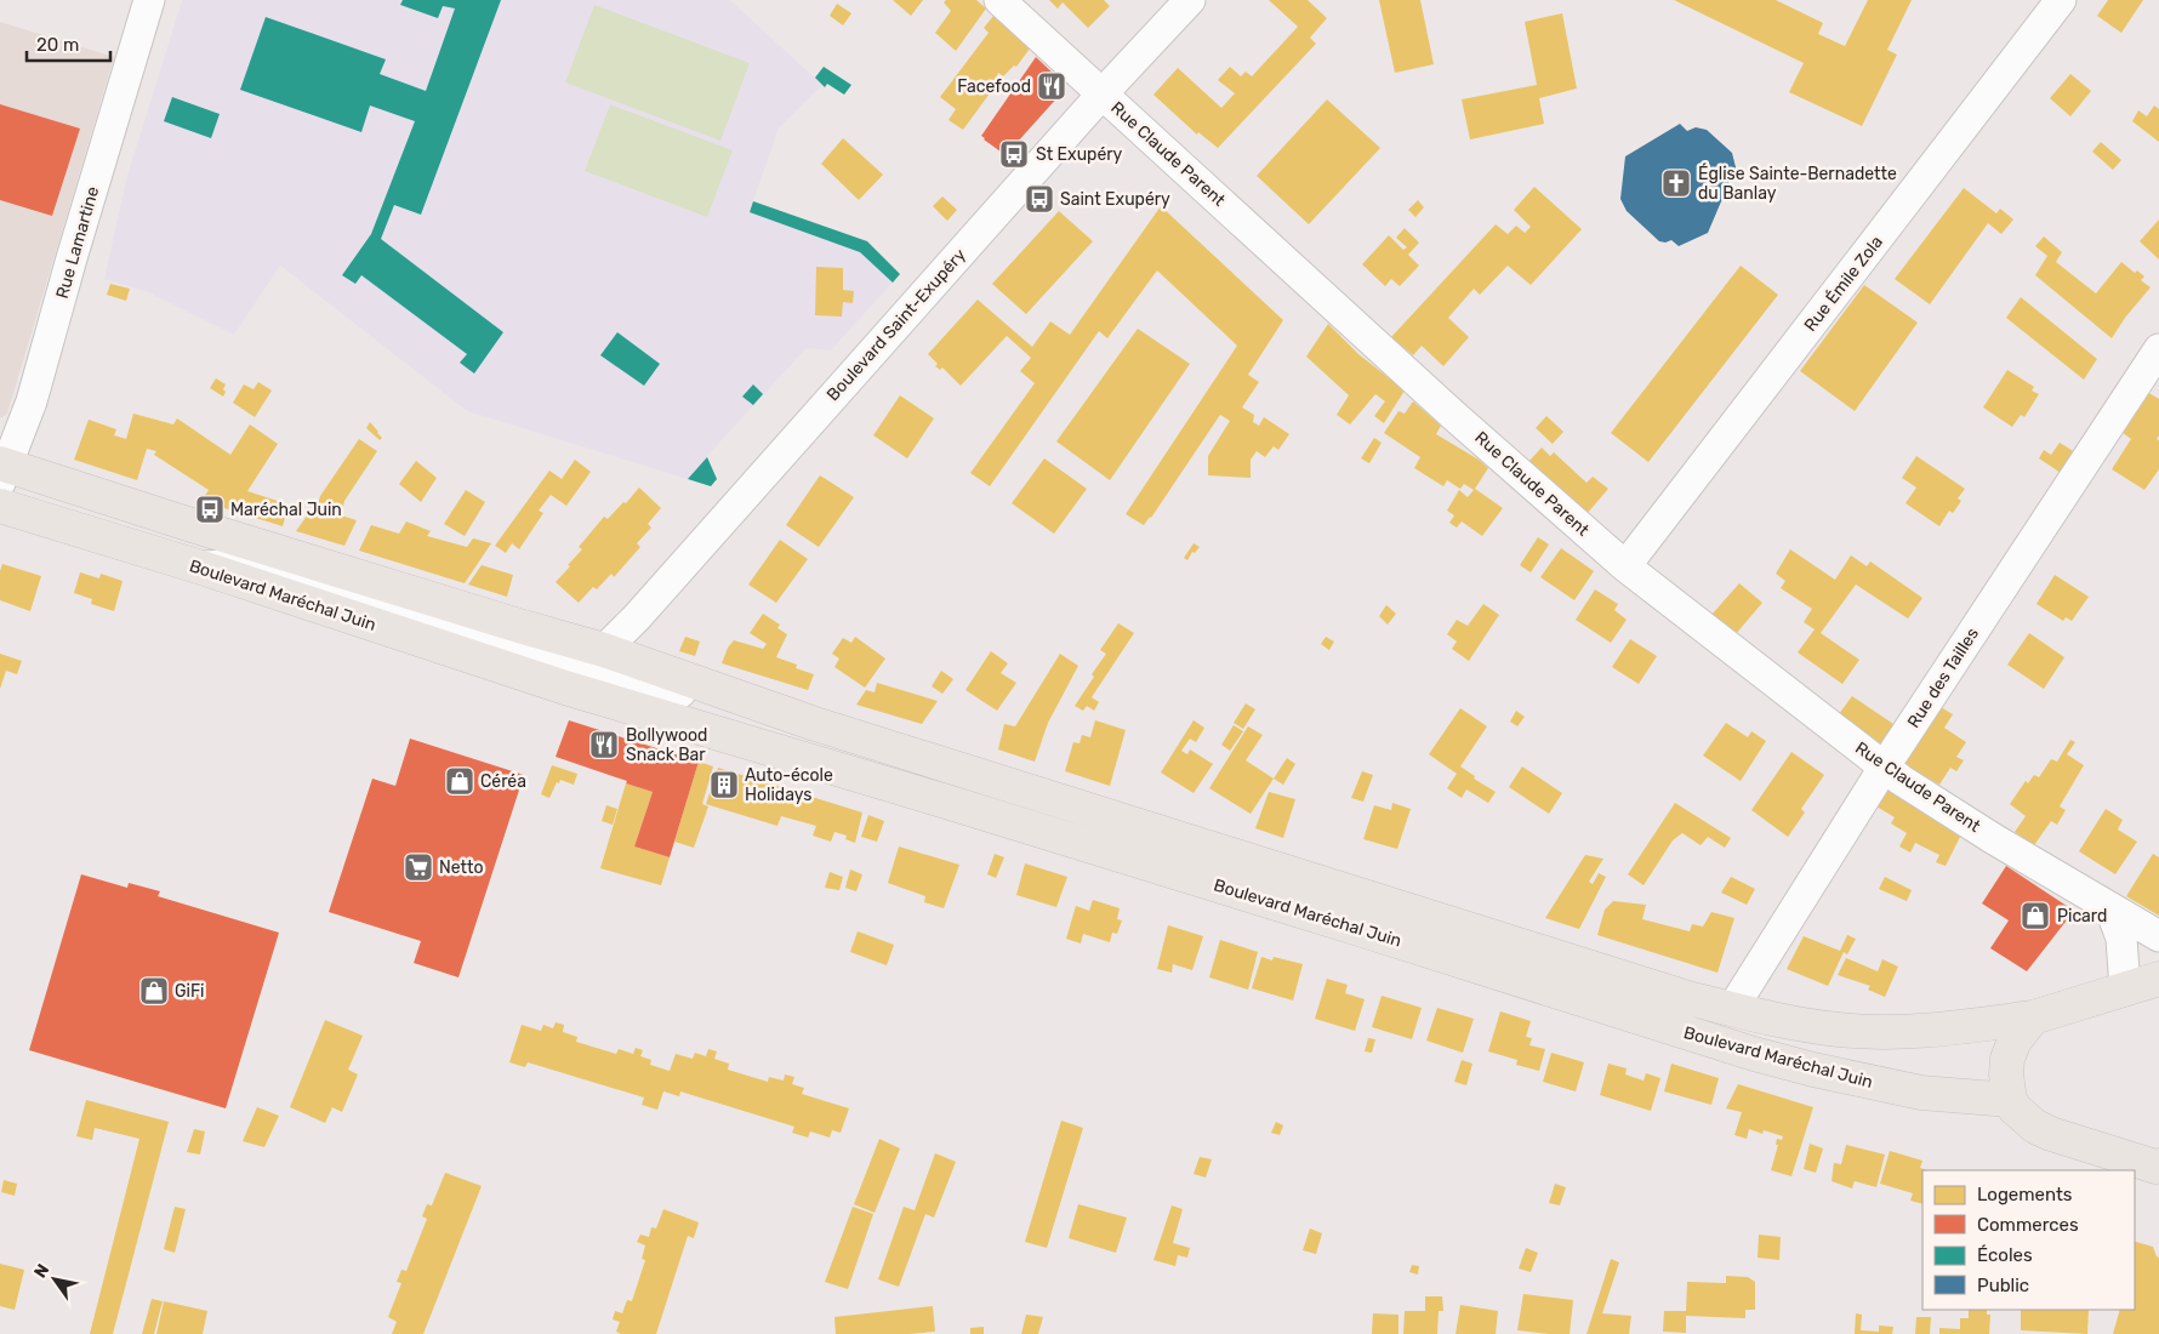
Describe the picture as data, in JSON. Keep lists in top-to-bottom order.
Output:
{
  "streets": {
    "main road": ["Boulevard Maréchal Juin"],
    "street": [
      "Rue Claude Parent",
      "Rue Lamartine",
      "Rue Émile Zola",
      "Boulevard Saint-Exupéry",
      "Rue des Tailles"
    ]
  },
  "crossings": [
    ["Rue Claude Parent", "Rue Émile Zola"],
    ["Rue Claude Parent", "Boulevard Saint-Exupéry"],
    ["Rue Claude Parent", "Rue des Tailles"],
    ["Rue Lamartine", "Boulevard Maréchal Juin"],
    ["Boulevard Saint-Exupéry", "Boulevard Maréchal Juin"],
    ["Boulevard Maréchal Juin", "Rue des Tailles"]
  ],
  "places": {
    "restaurant": ["Facefood", "Bollywood Snack Bar"],
    "bus stop": ["St Exupéry", "Saint Exupéry", "Maréchal Juin"],
    "church": ["Église Sainte-Bernadette du Banlay"],
    "shop": ["Céréa", "Picard", "GiFi"],
    "building": ["Auto-école Holidays"],
    "supermarket": ["Netto"]
  },
  "legend": [
    "Logements",
    "Commerces",
    "Écoles",
    "Public"
  ],
  "scale_bar": "20 m",
  "north": "top left"
}
